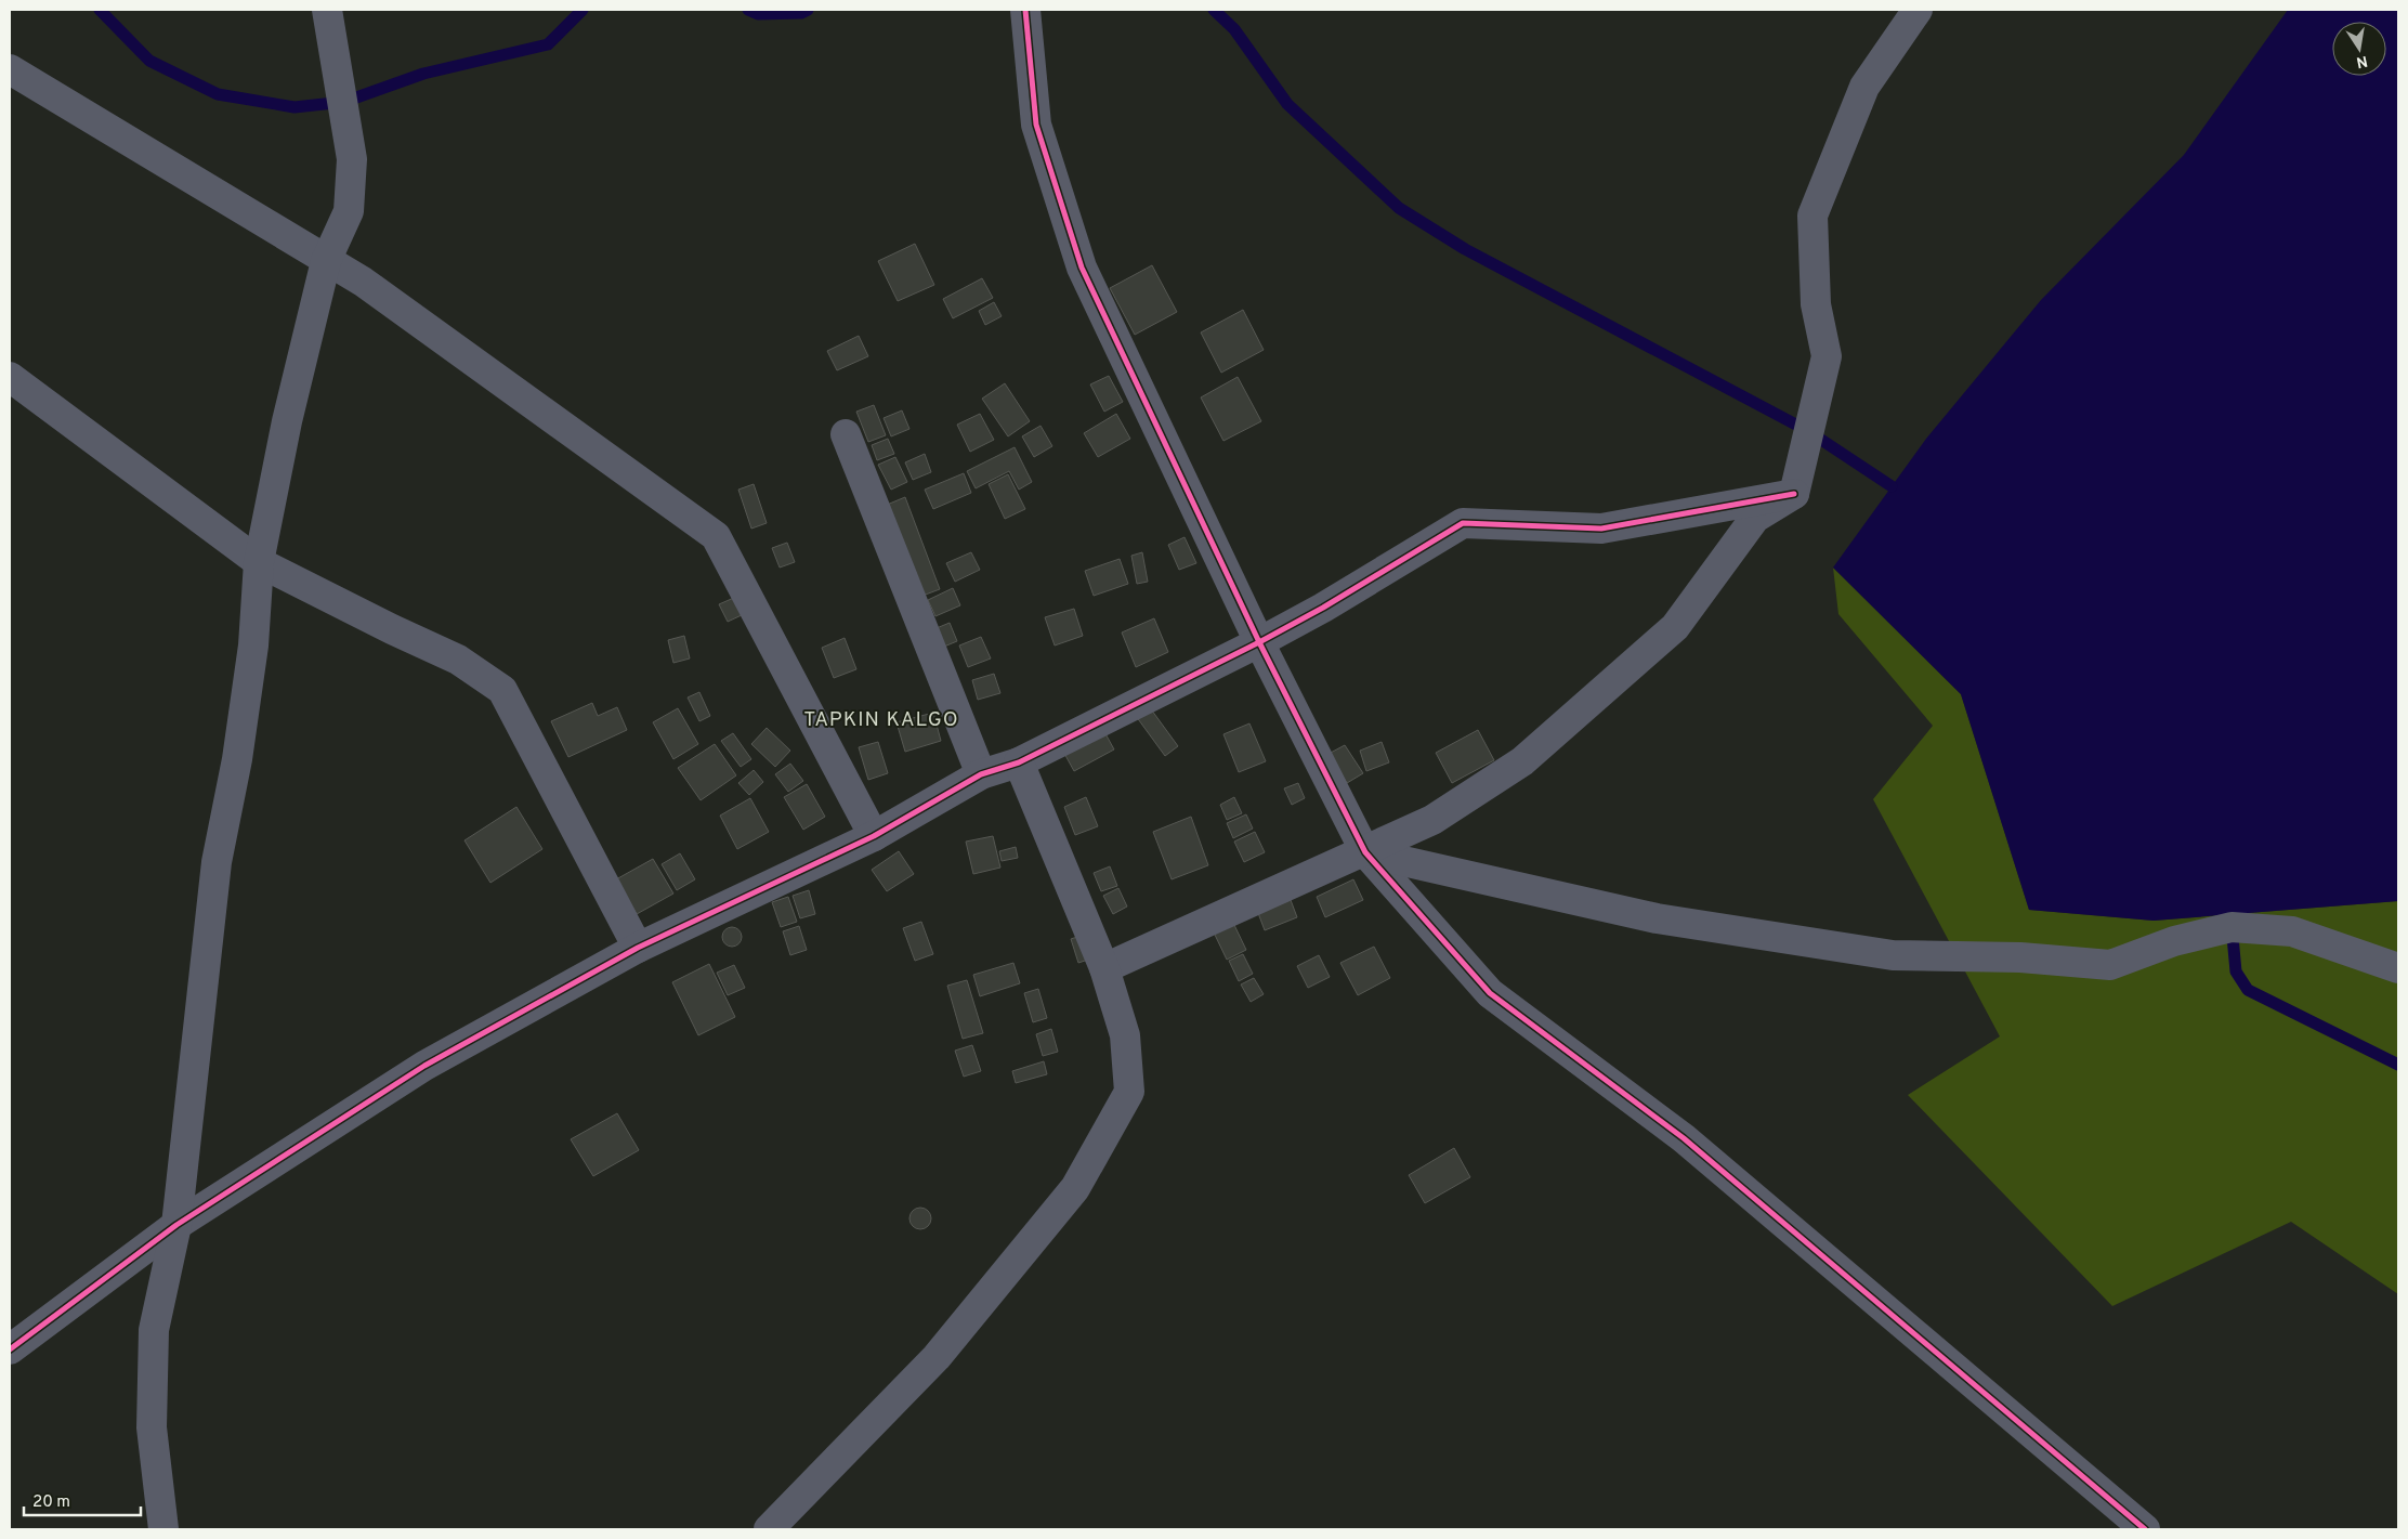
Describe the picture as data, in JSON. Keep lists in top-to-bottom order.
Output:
{
  "districts": ["TAPKIN KALGO"],
  "scale_bar": "20 m",
  "north": "bottom"
}
